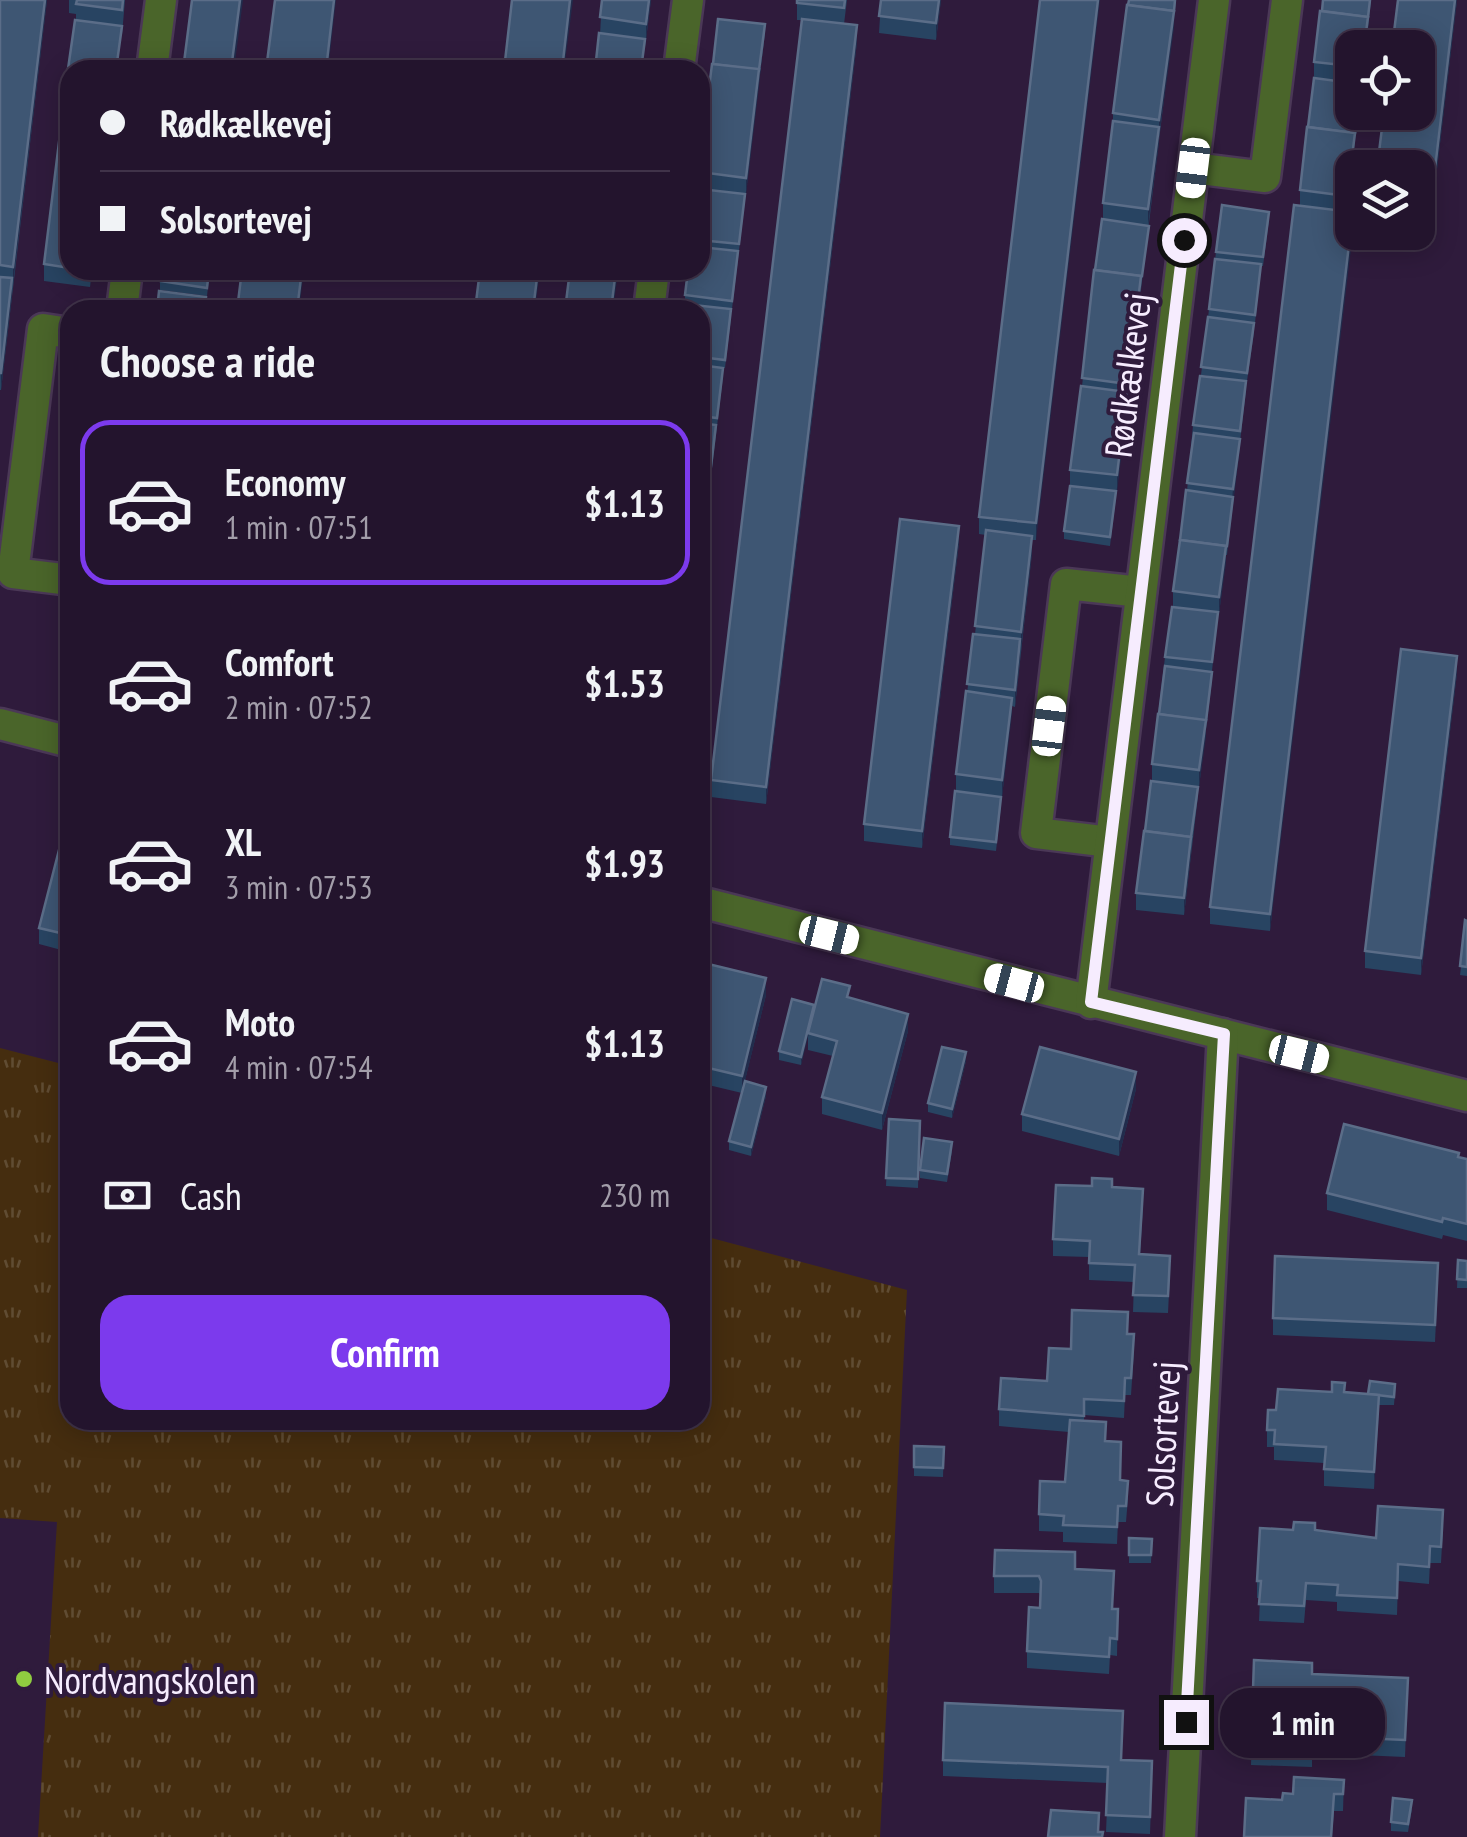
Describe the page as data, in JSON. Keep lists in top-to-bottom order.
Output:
{
  "streets": {
    "street": ["Rødkælkevej", "Solsortevej"]
  },
  "places": ["Nordvangskolen"],
  "page": {
    "banner": ["Rødkælkevej", "Solsortevej"],
    "heading": "Choose a ride",
    "list": [
      {
        "name": "Economy",
        "note": "1 min · 07:51",
        "value": "$1.13"
      },
      {
        "name": "Comfort",
        "note": "2 min · 07:52",
        "value": "$1.53"
      },
      {
        "name": "XL",
        "note": "3 min · 07:53",
        "value": "$1.93"
      },
      {
        "name": "Moto",
        "note": "4 min · 07:54",
        "value": "$1.13"
      }
    ],
    "pay": ["Cash", "230 m"],
    "buttons": "Confirm",
    "bubble": "1 min"
  }
}
